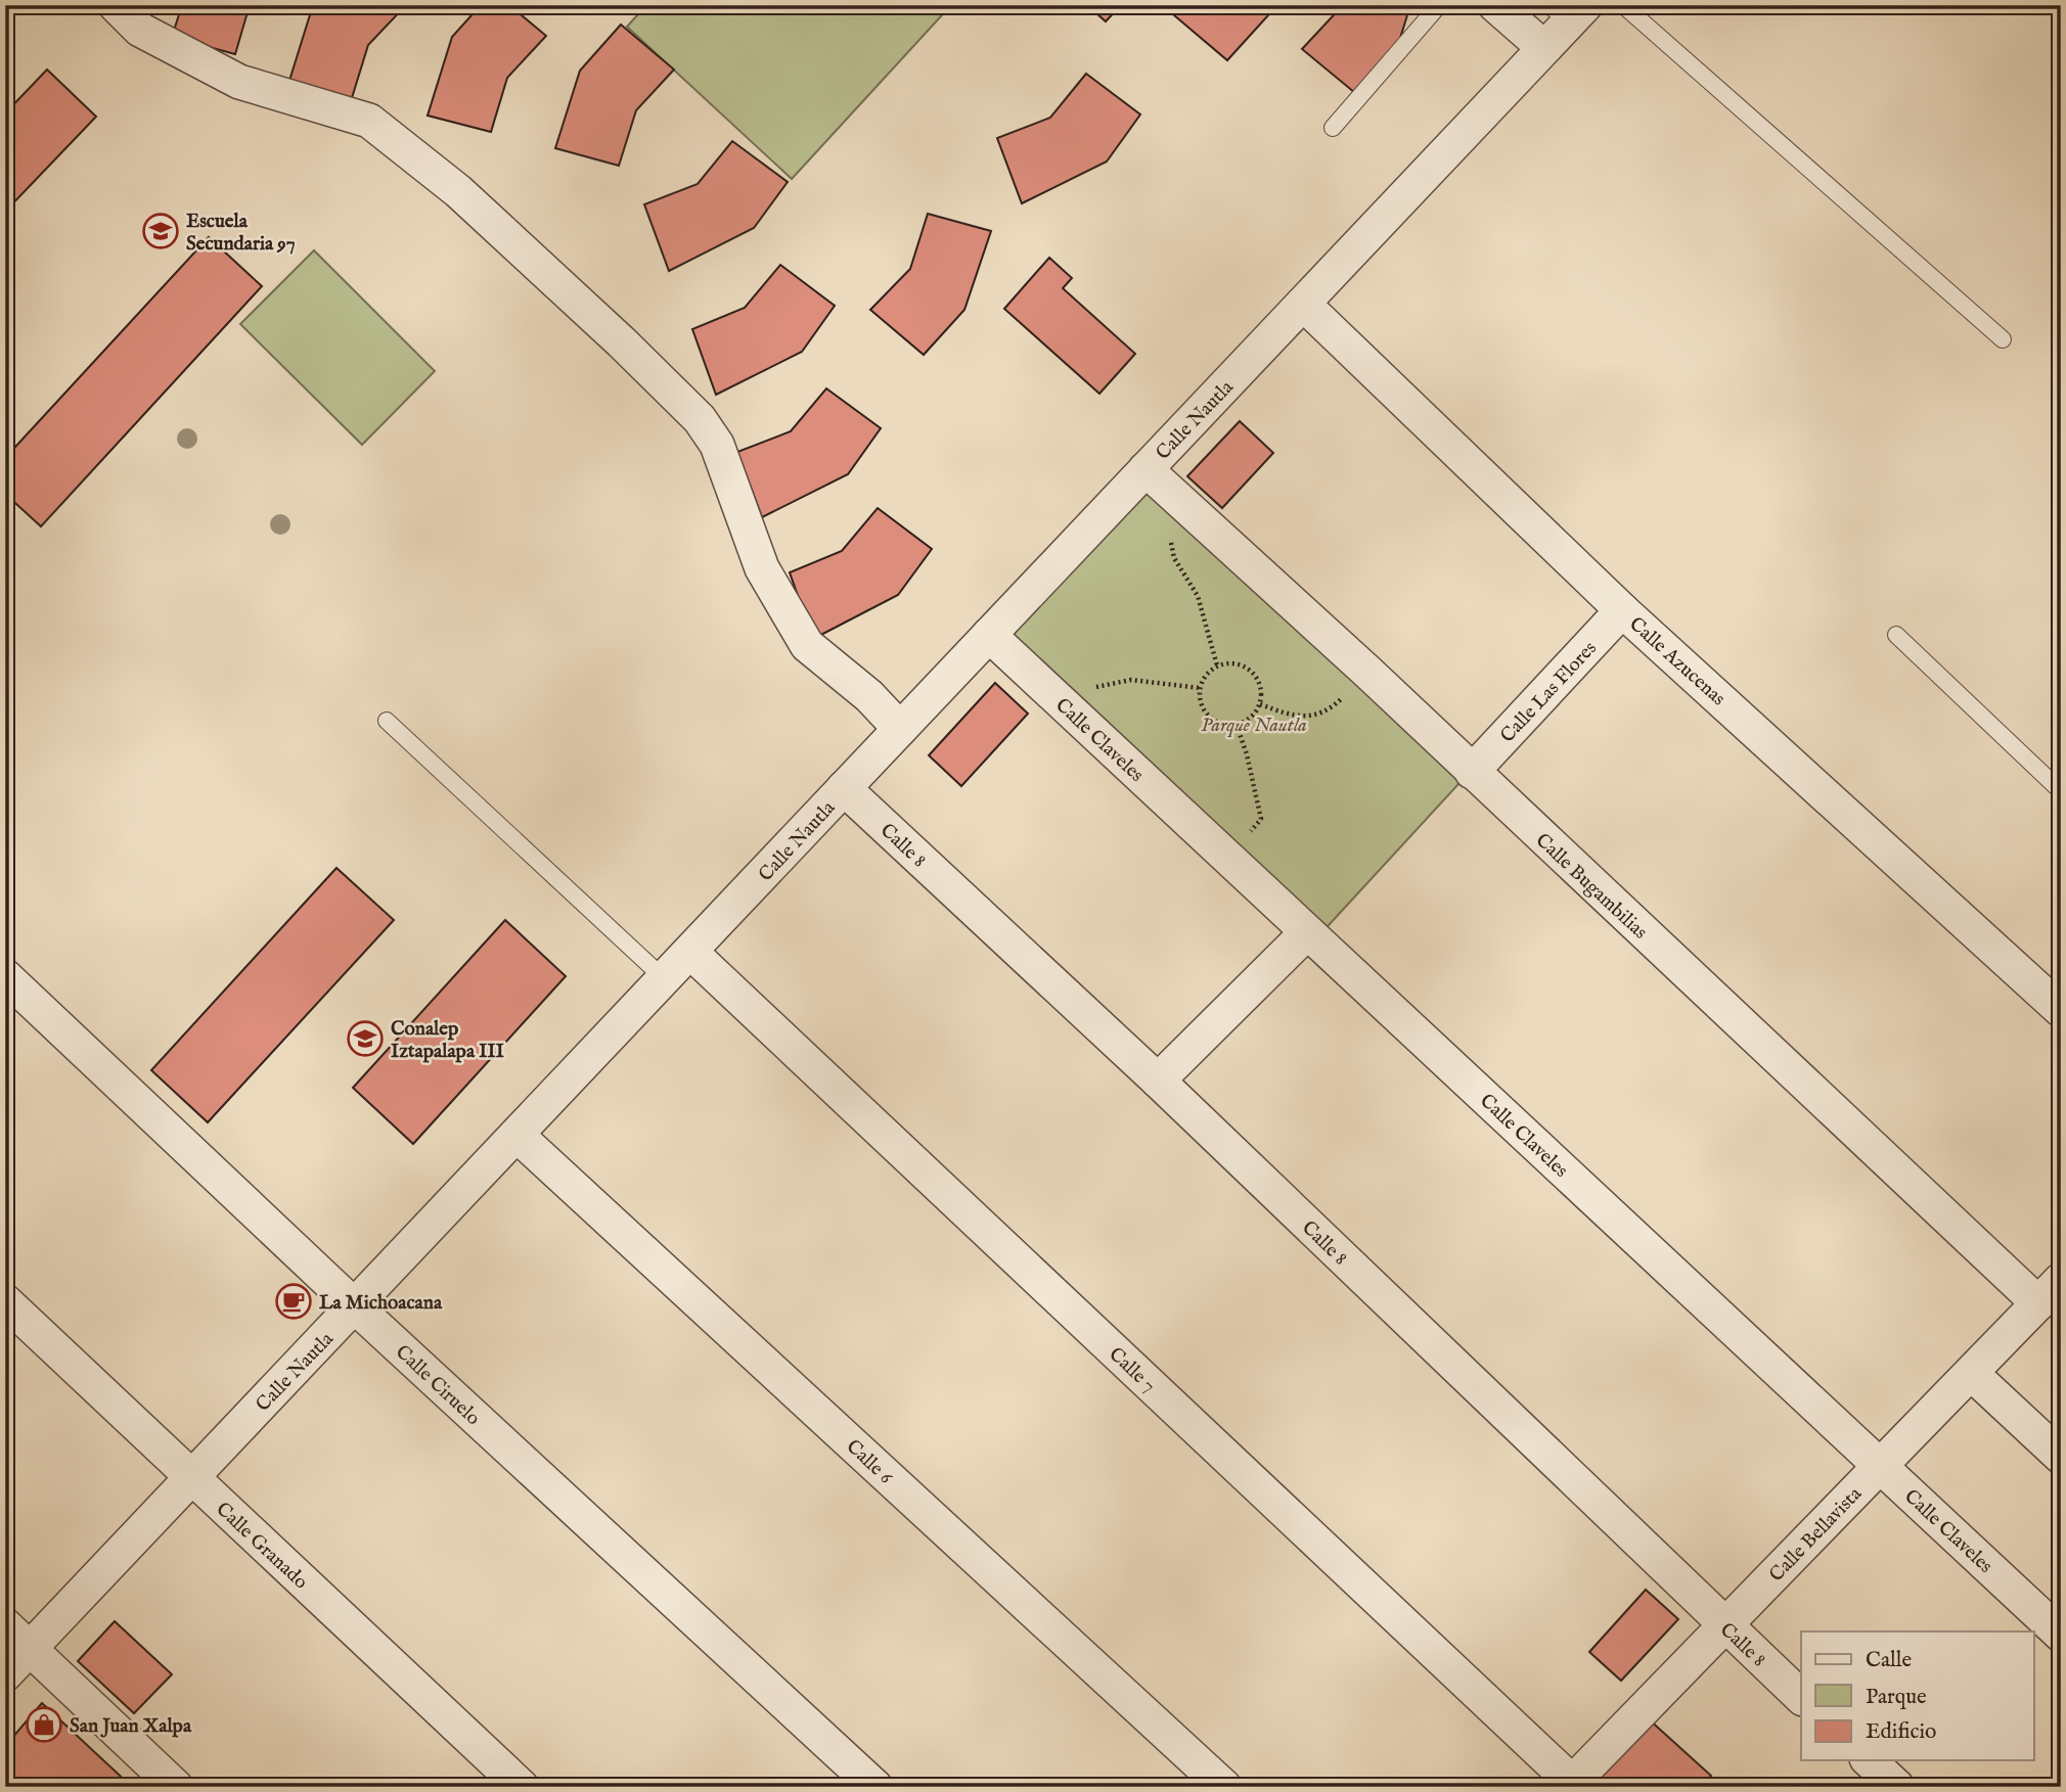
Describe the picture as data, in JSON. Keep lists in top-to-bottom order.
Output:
{
  "streets": {
    "street": [
      "Calle Nautla",
      "Calle Azucenas",
      "Calle Las Flores",
      "Calle Claveles",
      "Calle 8",
      "Calle Bugambilias",
      "Calle 7",
      "Calle Ciruelo",
      "Calle 6",
      "Calle Bellavista",
      "Calle Granado"
    ]
  },
  "crossings": [
    ["Calle Nautla", "Calle Azucenas"],
    ["Calle Nautla", "Calle Claveles"],
    ["Calle Nautla", "Calle 8"],
    ["Calle Nautla", "Calle Bugambilias"],
    ["Calle Nautla", "Calle 7"],
    ["Calle Nautla", "Calle Ciruelo"],
    ["Calle Nautla", "Calle 6"],
    ["Calle Nautla", "Calle Granado"],
    ["Calle Azucenas", "Calle Las Flores"],
    ["Calle Las Flores", "Calle Bugambilias"],
    ["Calle Claveles", "Calle Bellavista"],
    ["Calle 8", "Calle Bellavista"],
    ["Calle Bugambilias", "Calle Bellavista"],
    ["Calle 7", "Calle Bellavista"]
  ],
  "parks": ["Parque Nautla"],
  "places": {
    "school or university": ["Escuela Secundaria 97", "Conalep Iztapalapa III"],
    "cafe": ["La Michoacana"],
    "shop": ["San Juan Xalpa"]
  },
  "legend": ["Calle", "Parque", "Edificio"]
}
